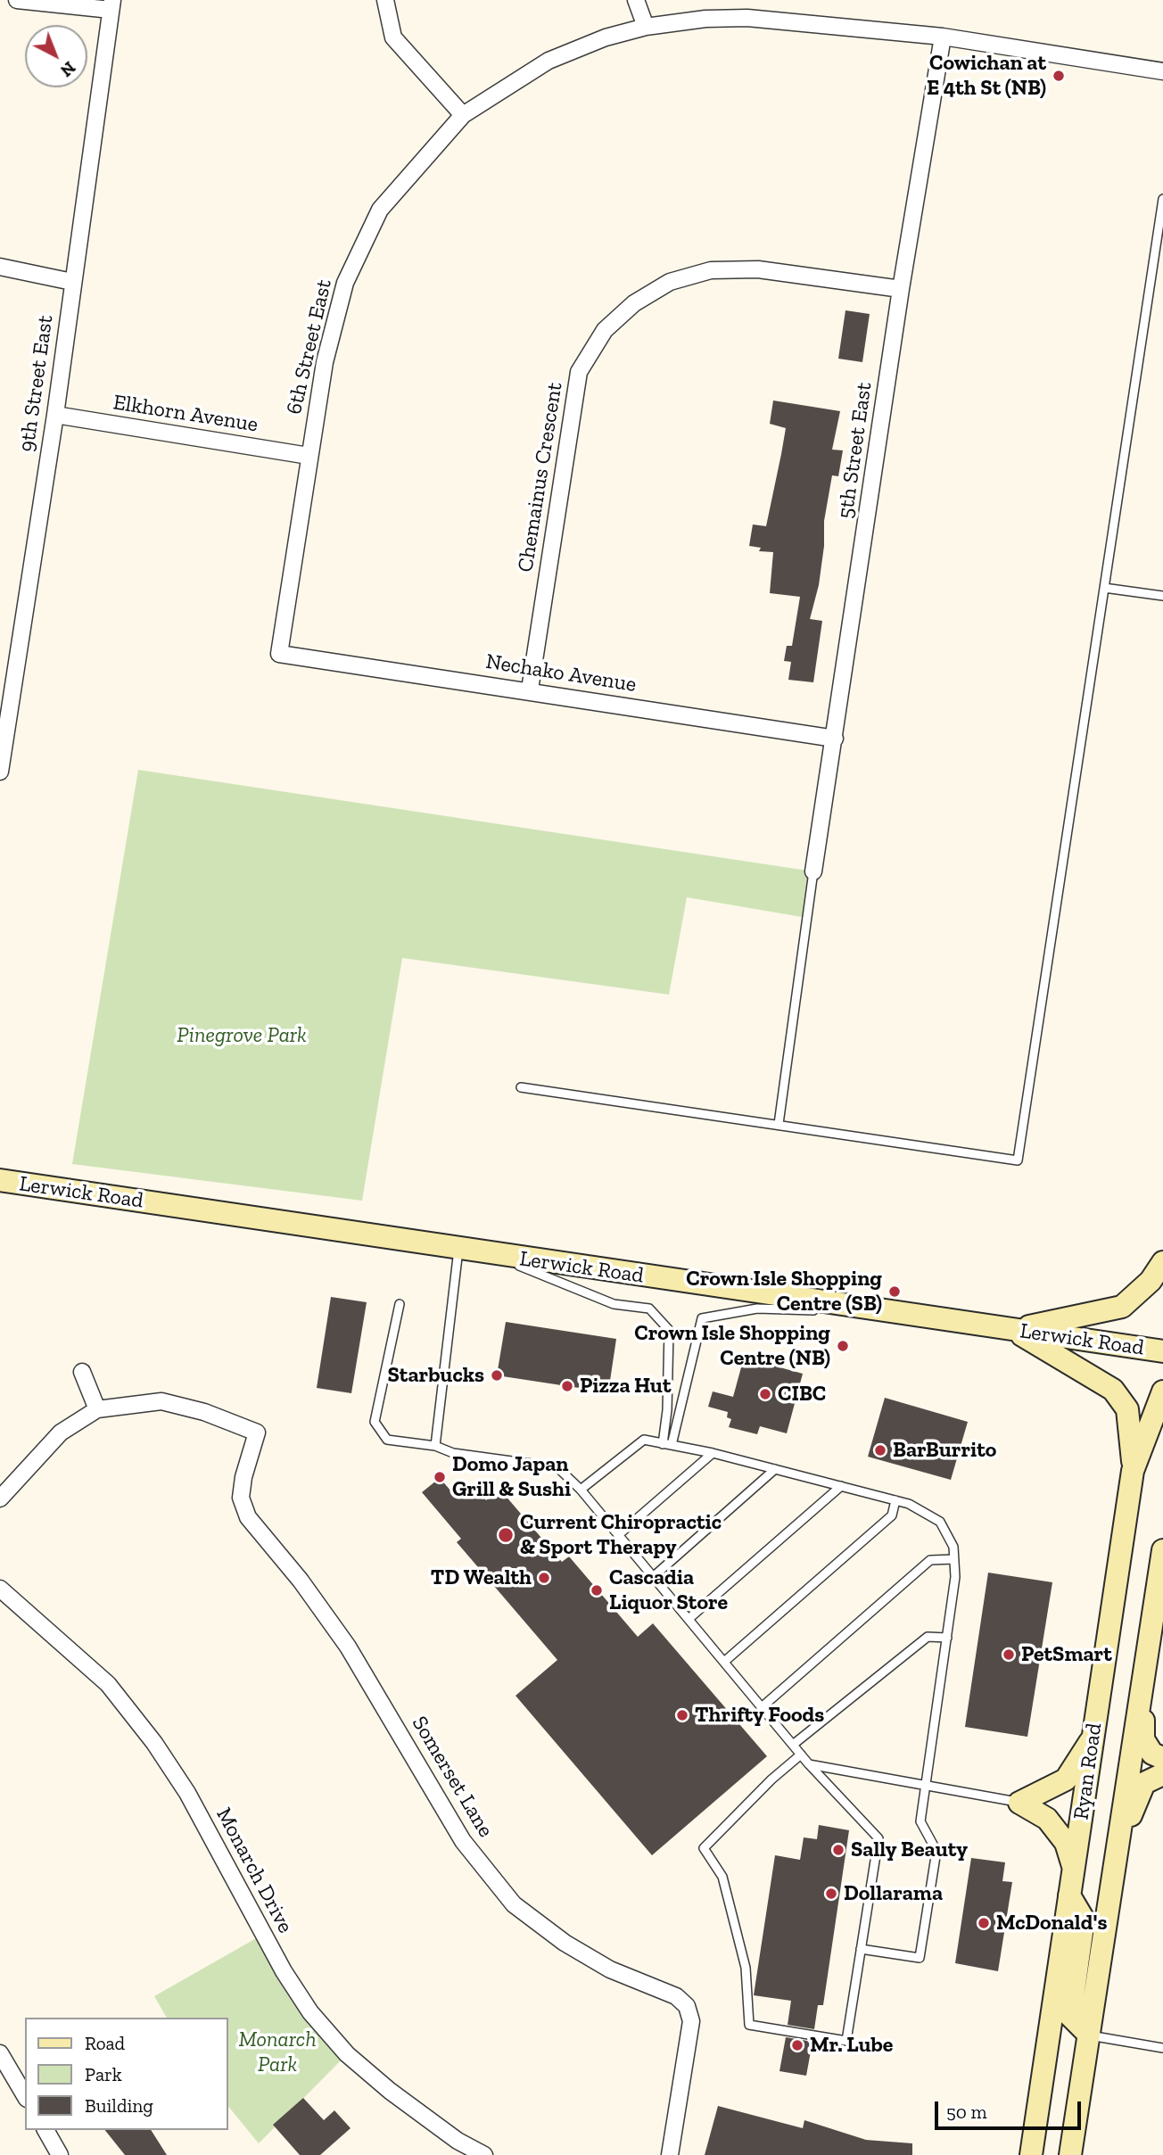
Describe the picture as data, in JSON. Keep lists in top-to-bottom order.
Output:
{
  "streets": {
    "main road": ["Lerwick Road", "Ryan Road"],
    "street": [
      "6th Street East",
      "9th Street East",
      "Elkhorn Avenue",
      "5th Street East",
      "Chemainus Crescent",
      "Nechako Avenue",
      "Somerset Lane",
      "Monarch Drive"
    ]
  },
  "crossings": [
    ["6th Street East", "Elkhorn Avenue"],
    ["6th Street East", "5th Street East"],
    ["6th Street East", "Nechako Avenue"],
    ["9th Street East", "Elkhorn Avenue"],
    ["5th Street East", "Chemainus Crescent"],
    ["5th Street East", "Nechako Avenue"],
    ["Chemainus Crescent", "Nechako Avenue"]
  ],
  "parks": ["Pinegrove Park", "Monarch Park"],
  "places": [
    "Cowichan at E 4th St (NB)",
    "Crown Isle Shopping Centre (SB)",
    "Crown Isle Shopping Centre (NB)",
    "Starbucks",
    "Pizza Hut",
    "CIBC",
    "BarBurrito",
    "Domo Japan Grill & Sushi",
    "Current Chiropractic & Sport Therapy",
    "TD Wealth",
    "Cascadia Liquor Store",
    "PetSmart",
    "Thrifty Foods",
    "Sally Beauty",
    "Dollarama",
    "McDonald's",
    "Mr. Lube"
  ],
  "legend": ["Road", "Park", "Building"],
  "scale_bar": "50 m",
  "north": "bottom right"
}
